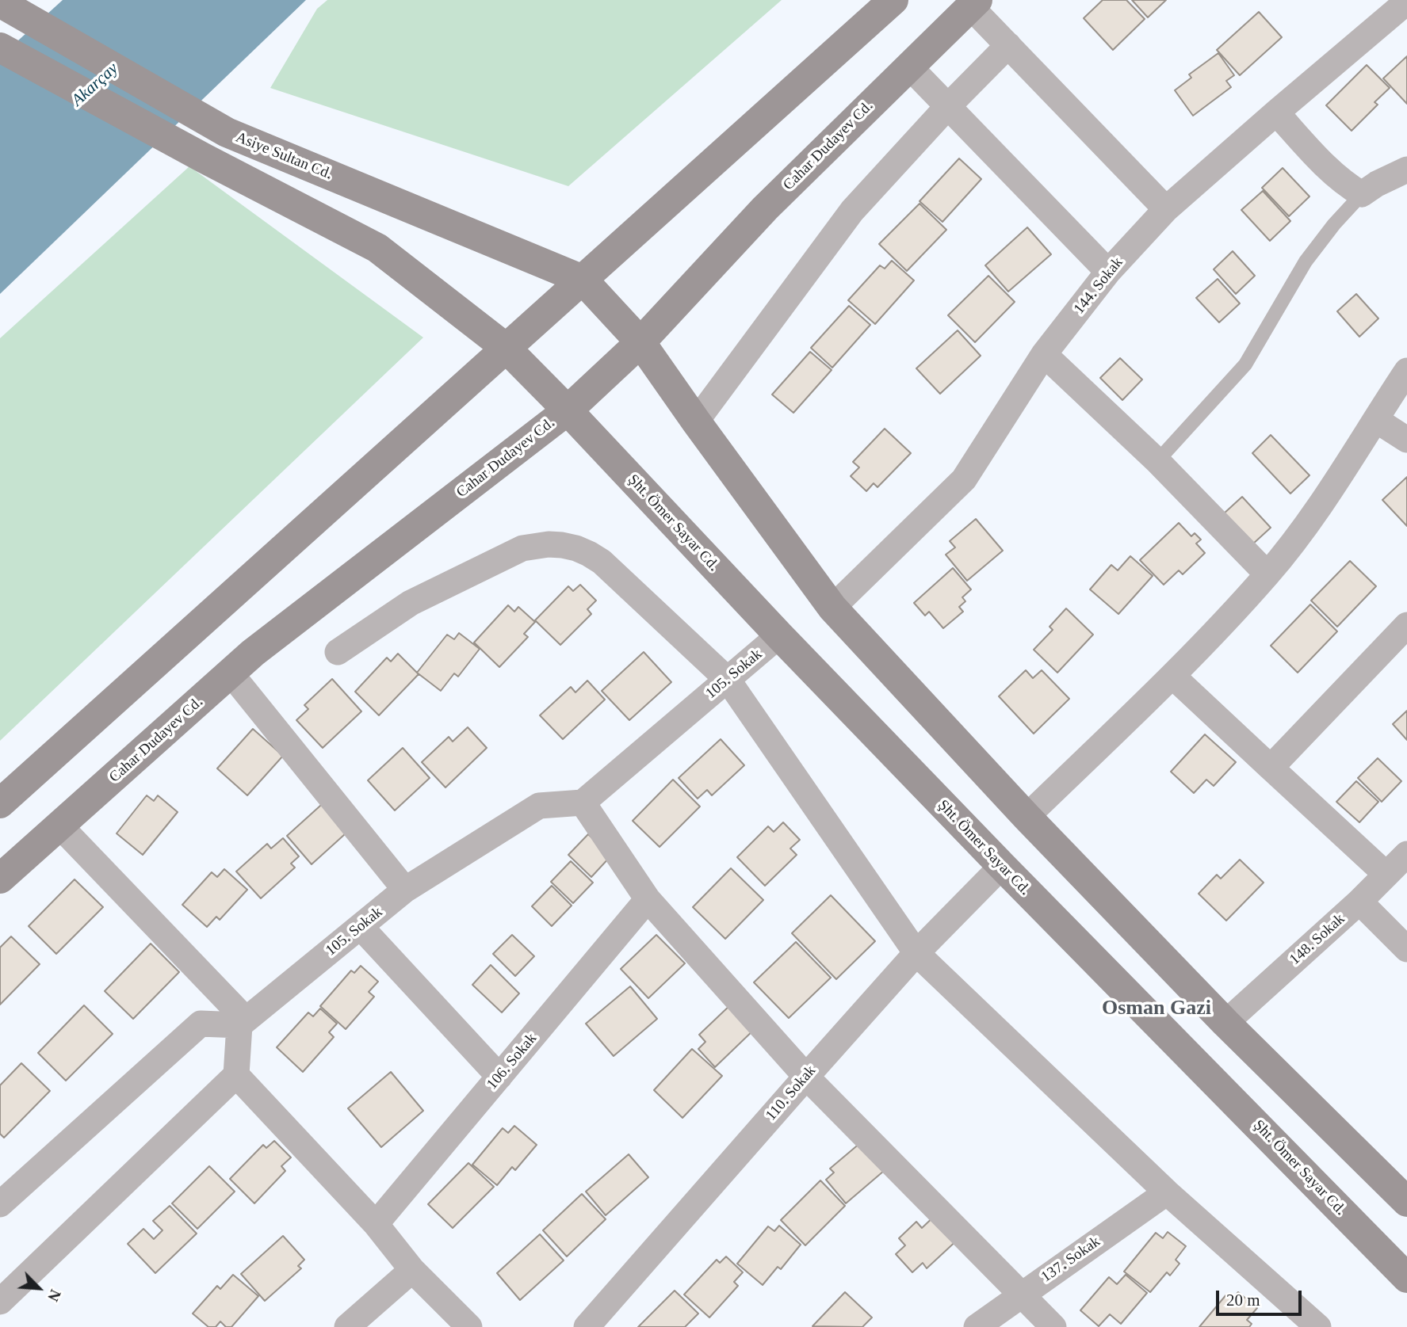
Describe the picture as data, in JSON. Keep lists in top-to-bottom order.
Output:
{
  "streets": {
    "main road": ["Cahar Dudayev Cd.", "Asiye Sultan Cd.", "Şht. Ömer Sayar Cd."],
    "street": [
      "144. Sokak",
      "105. Sokak",
      "148. Sokak",
      "106. Sokak",
      "110. Sokak",
      "137. Sokak"
    ]
  },
  "crossings": [
    ["Cahar Dudayev Cd.", "Şht. Ömer Sayar Cd."],
    ["Şht. Ömer Sayar Cd.", "105. Sokak"],
    ["Şht. Ömer Sayar Cd.", "110. Sokak"]
  ],
  "districts": ["Osman Gazi"],
  "water": ["Akarçay"],
  "scale_bar": "20 m",
  "north": "bottom right"
}
